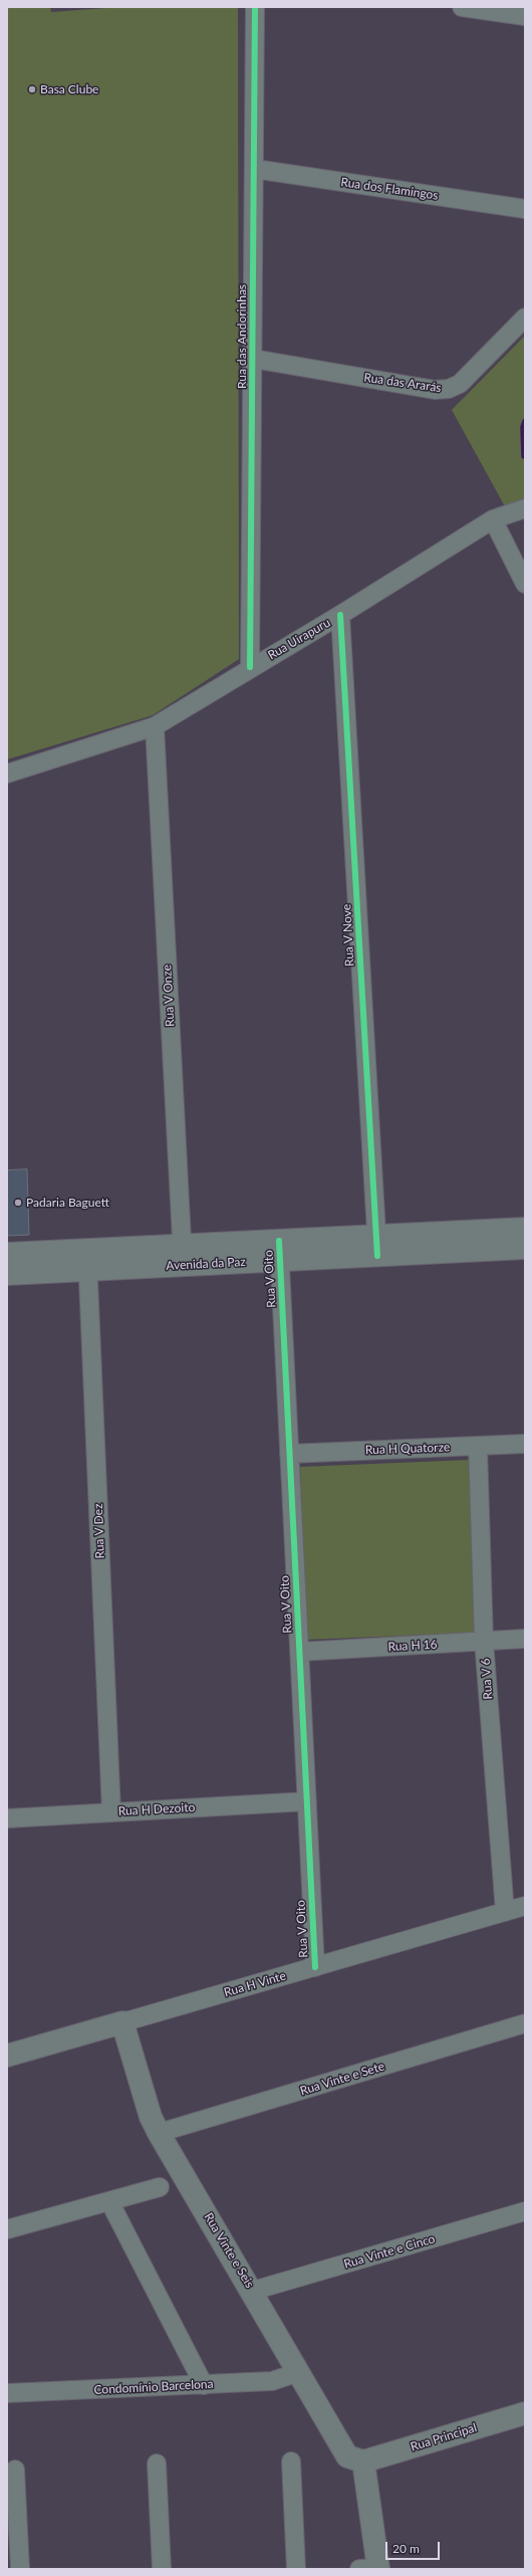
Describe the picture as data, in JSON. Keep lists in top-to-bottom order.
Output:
{
  "streets": {
    "street": [
      "Rua dos Flamingos",
      "Rua das Andorinhas",
      "Rua das Ararás",
      "Rua Uirapuru",
      "Rua V Nove",
      "Rua V Onze",
      "Avenida da Paz",
      "Rua V Oito",
      "Rua H Quatorze",
      "Rua V Dez",
      "Rua H 16",
      "Rua V 6",
      "Rua H Dezoito",
      "Rua H Vinte",
      "Rua Vinte e Sete",
      "Rua Vinte e Seis",
      "Rua Vinte e Cinco",
      "Condomínio Barcelona",
      "Rua Principal"
    ]
  },
  "crossings": [
    ["Rua dos Flamingos", "Rua das Andorinhas"],
    ["Rua das Andorinhas", "Rua das Ararás"],
    ["Rua das Andorinhas", "Rua Uirapuru"],
    ["Rua Uirapuru", "Rua V Nove"],
    ["Rua Uirapuru", "Rua V Onze"],
    ["Rua V Nove", "Avenida da Paz"],
    ["Rua V Onze", "Avenida da Paz"],
    ["Avenida da Paz", "Rua V Oito"],
    ["Avenida da Paz", "Rua V Dez"],
    ["Rua V Oito", "Rua H Quatorze"],
    ["Rua V Oito", "Rua H 16"],
    ["Rua V Oito", "Rua H Dezoito"],
    ["Rua V Oito", "Rua H Vinte"],
    ["Rua H Quatorze", "Rua V 6"],
    ["Rua V Dez", "Rua H Dezoito"],
    ["Rua H 16", "Rua V 6"],
    ["Rua V 6", "Rua H Vinte"],
    ["Rua H Vinte", "Rua Vinte e Seis"],
    ["Rua Vinte e Sete", "Rua Vinte e Seis"],
    ["Rua Vinte e Seis", "Rua Vinte e Cinco"],
    ["Rua Vinte e Seis", "Condomínio Barcelona"],
    ["Rua Vinte e Seis", "Rua Principal"]
  ],
  "places": ["Basa Clube", "Padaria Baguett"],
  "scale_bar": "20 m"
}
